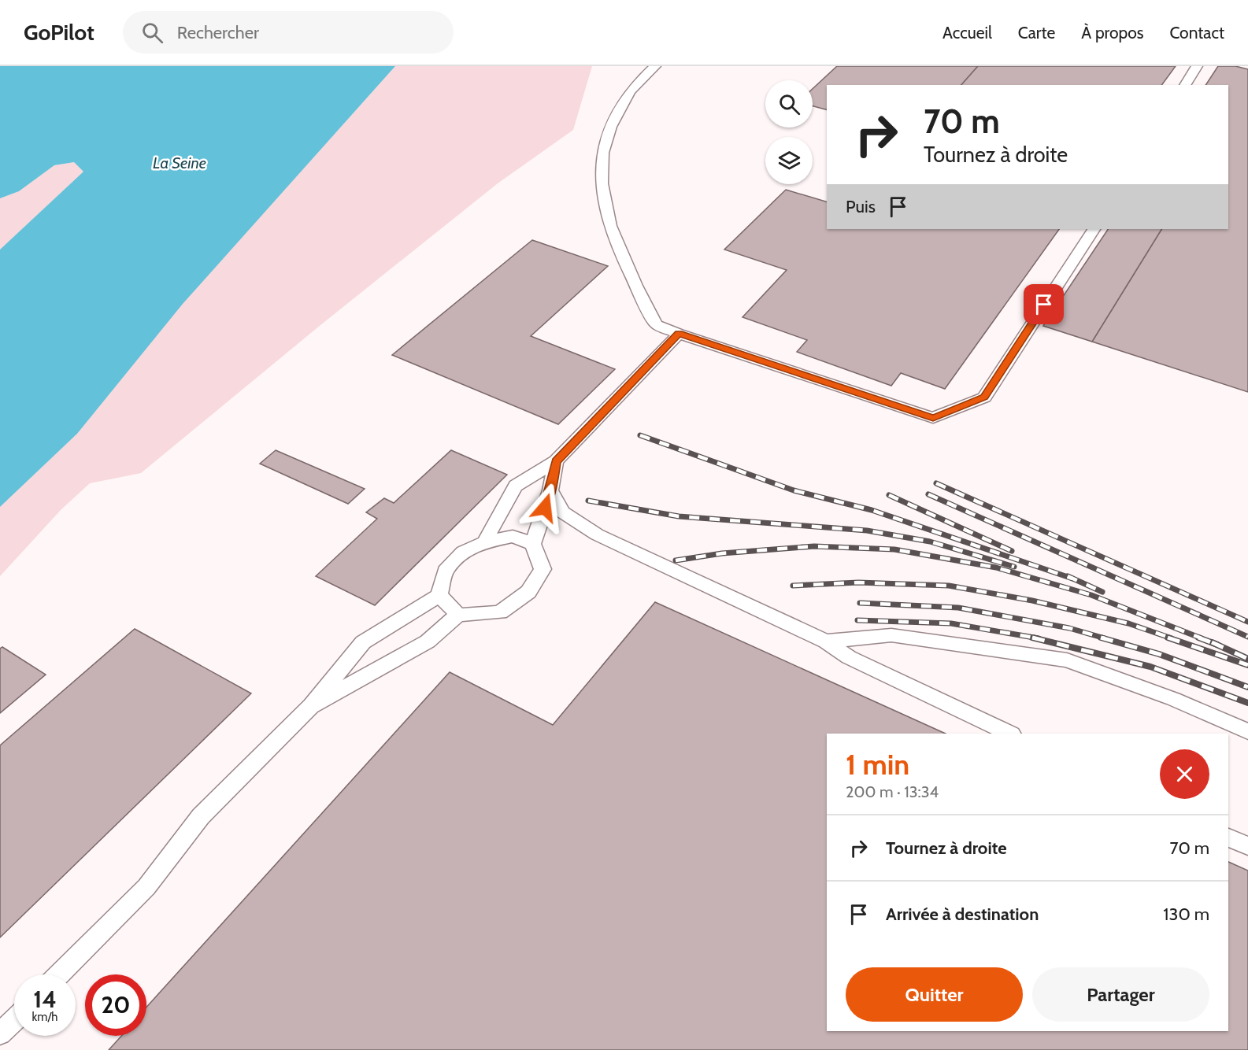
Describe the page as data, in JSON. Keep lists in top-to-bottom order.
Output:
{
  "water": ["La Seine"],
  "page": {
    "header": "GoPilot",
    "search": "Rechercher",
    "nav": [
      "Accueil",
      "Carte",
      "À propos",
      "Contact"
    ],
    "turn": ["70 m", "Tournez à droite"],
    "then": "Puis",
    "heading": ["1 min", "200 m · 13:34"],
    "list": [
      {
        "name": "Tournez à droite",
        "value": "70 m"
      },
      {
        "name": "Arrivée à destination",
        "value": "130 m"
      }
    ],
    "buttons": ["Quitter", "Partager"],
    "speed": "14 km/h",
    "limit": "20"
  }
}
